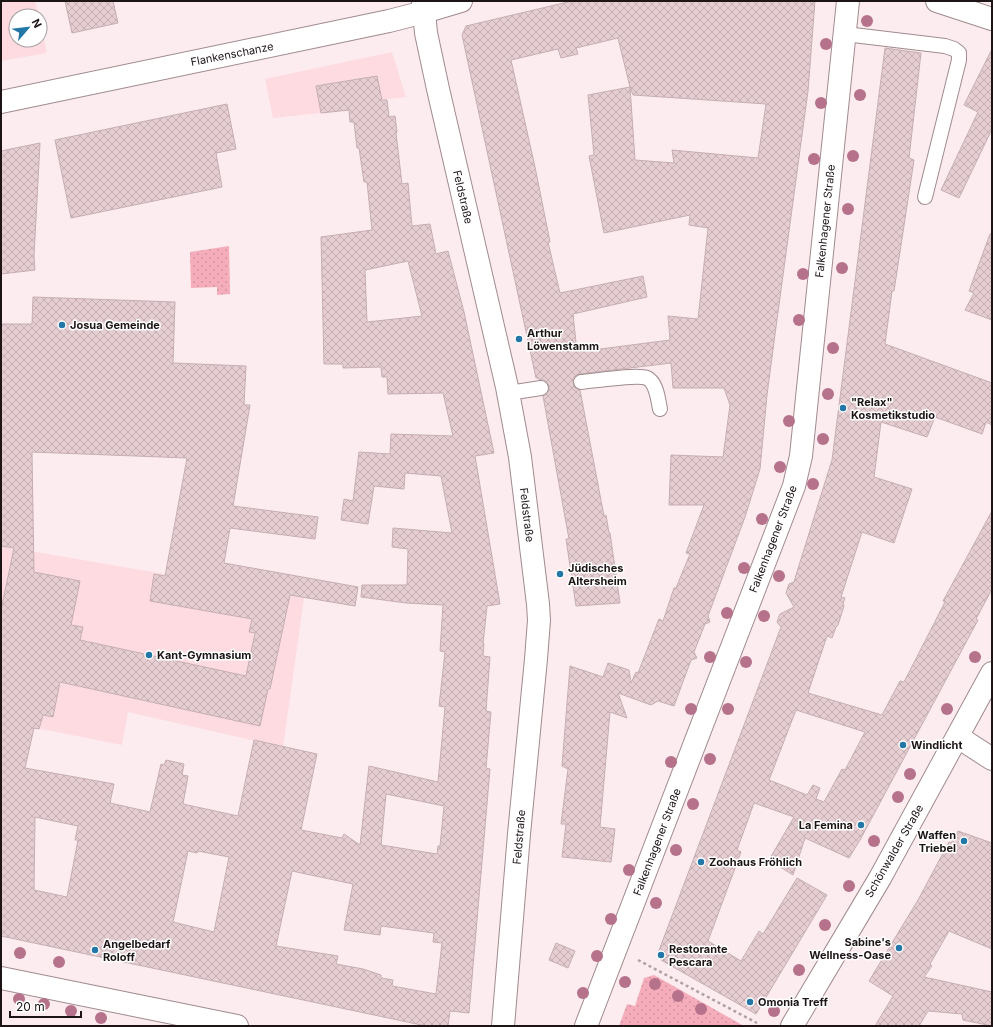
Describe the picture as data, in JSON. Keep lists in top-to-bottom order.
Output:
{
  "streets": {
    "street": [
      "Flankenschanze",
      "Feldstraße",
      "Falkenhagener Straße",
      "Schönwalder Straße"
    ]
  },
  "crossings": [
    ["Flankenschanze", "Feldstraße"]
  ],
  "places": [
    "Josua Gemeinde",
    "Arthur Löwenstamm",
    "\"Relax\" Kosmetikstudio",
    "Jüdisches Altersheim",
    "Kant-Gymnasium",
    "Windlicht",
    "La Femina",
    "Waffen Triebel",
    "Zoohaus Fröhlich",
    "Sabine's Wellness-Oase",
    "Angelbedarf Roloff",
    "Restorante Pescara",
    "Omonia Treff"
  ],
  "scale_bar": "20 m",
  "north": "top right"
}
